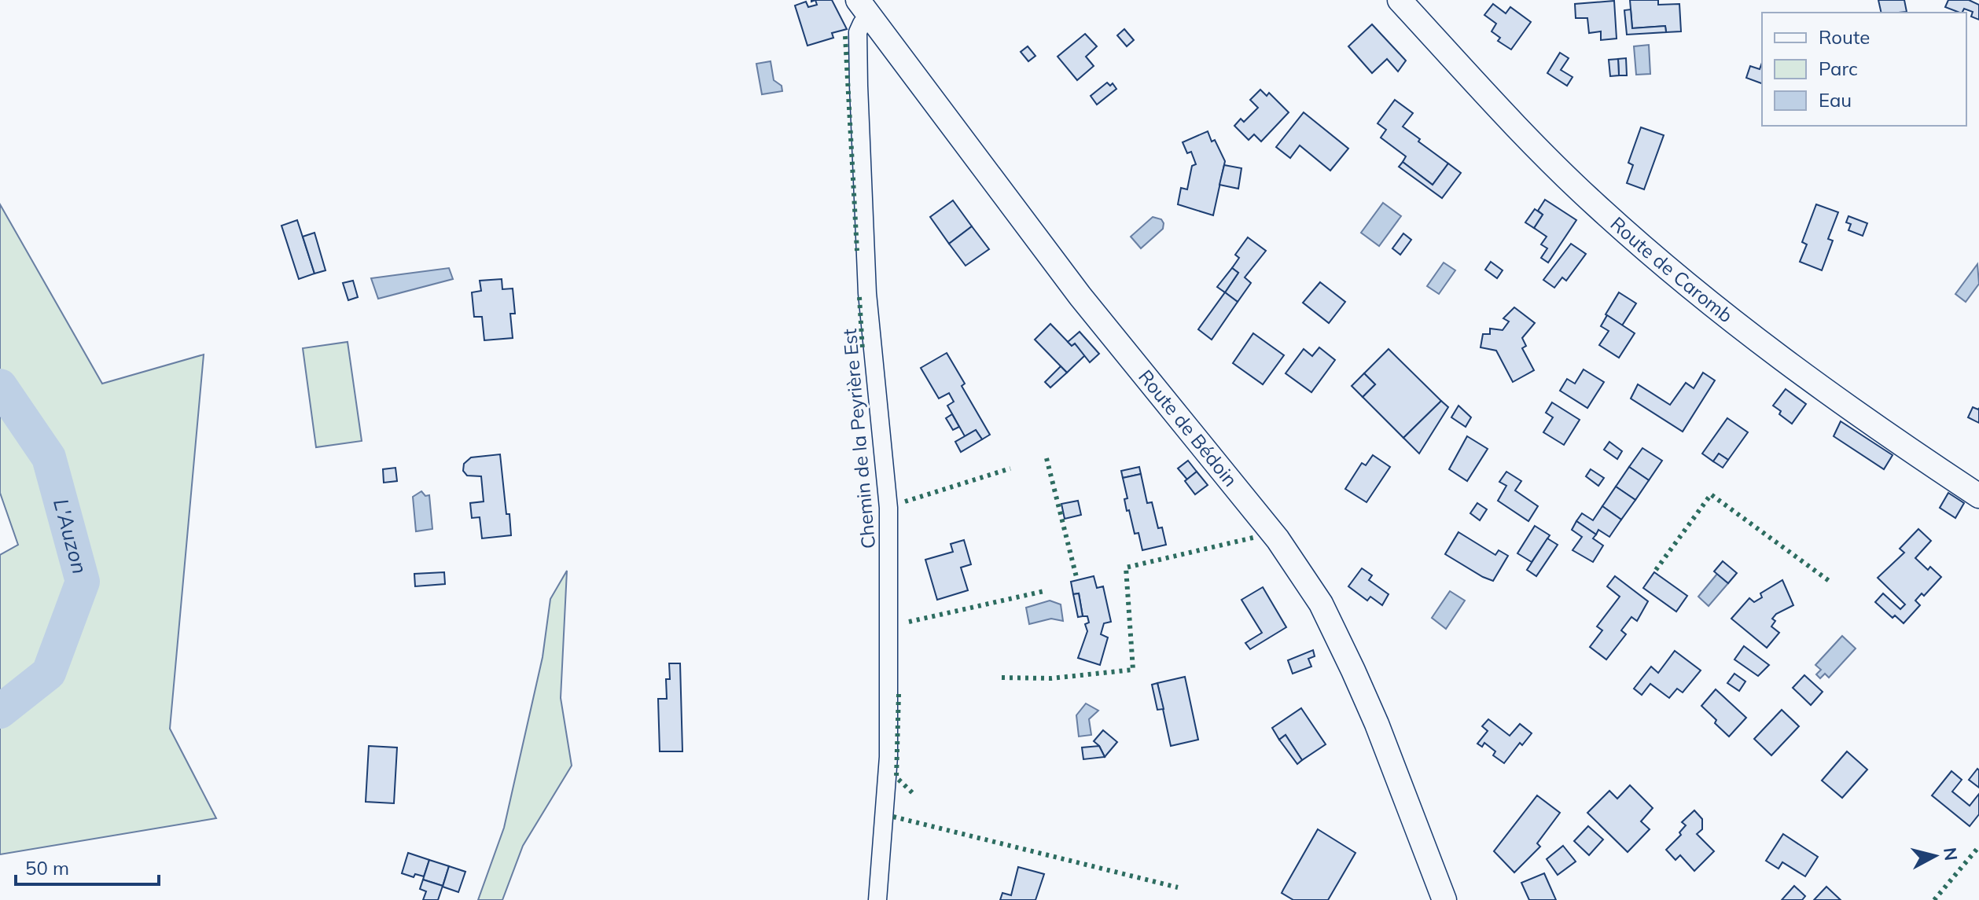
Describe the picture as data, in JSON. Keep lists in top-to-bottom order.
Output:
{
  "streets": {
    "main road": ["Route de Caromb", "Route de Bédoin"],
    "street": ["Chemin de la Peyrière Est"]
  },
  "crossings": [
    ["Route de Bédoin", "Chemin de la Peyrière Est"]
  ],
  "water": ["L'Auzon"],
  "legend": ["Route", "Parc", "Eau"],
  "scale_bar": "50 m",
  "north": "right"
}
